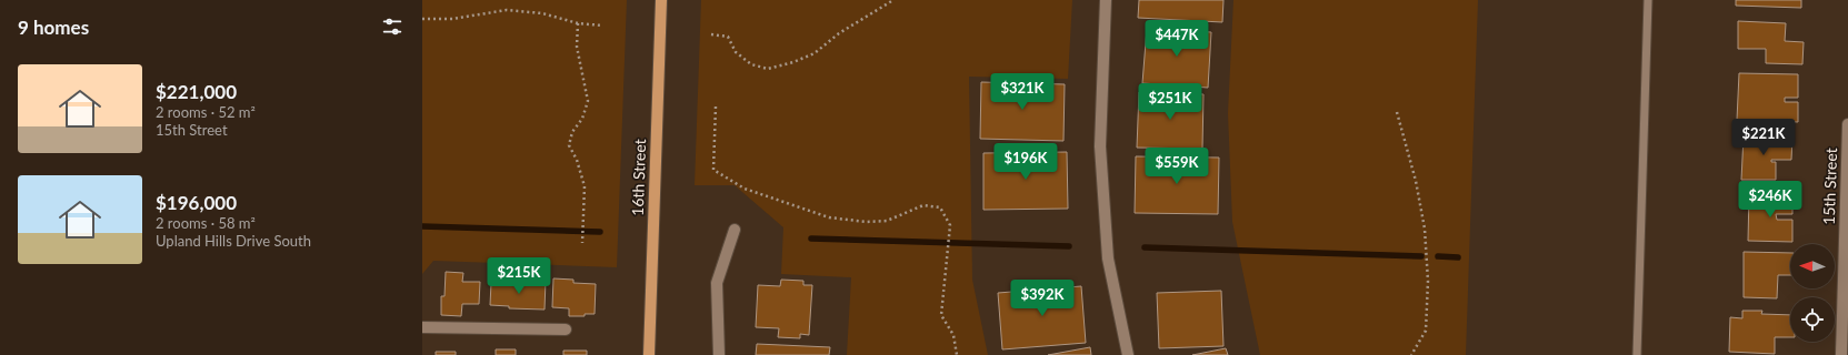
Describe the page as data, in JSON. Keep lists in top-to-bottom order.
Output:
{
  "streets": {
    "main road": ["16th Street"],
    "street": ["15th Street"]
  },
  "north": "left",
  "page": {
    "heading": "9 homes",
    "price": [
      "$447K",
      "$321K",
      "$251K",
      "$221K",
      "$196K",
      "$559K",
      "$246K",
      "$215K",
      "$392K"
    ],
    "list": [
      {
        "name": "$221,000",
        "note": "2 rooms · 52 m² · 15th Street"
      },
      {
        "name": "$196,000",
        "note": "2 rooms · 58 m² · Upland Hills Drive South"
      }
    ]
  }
}
